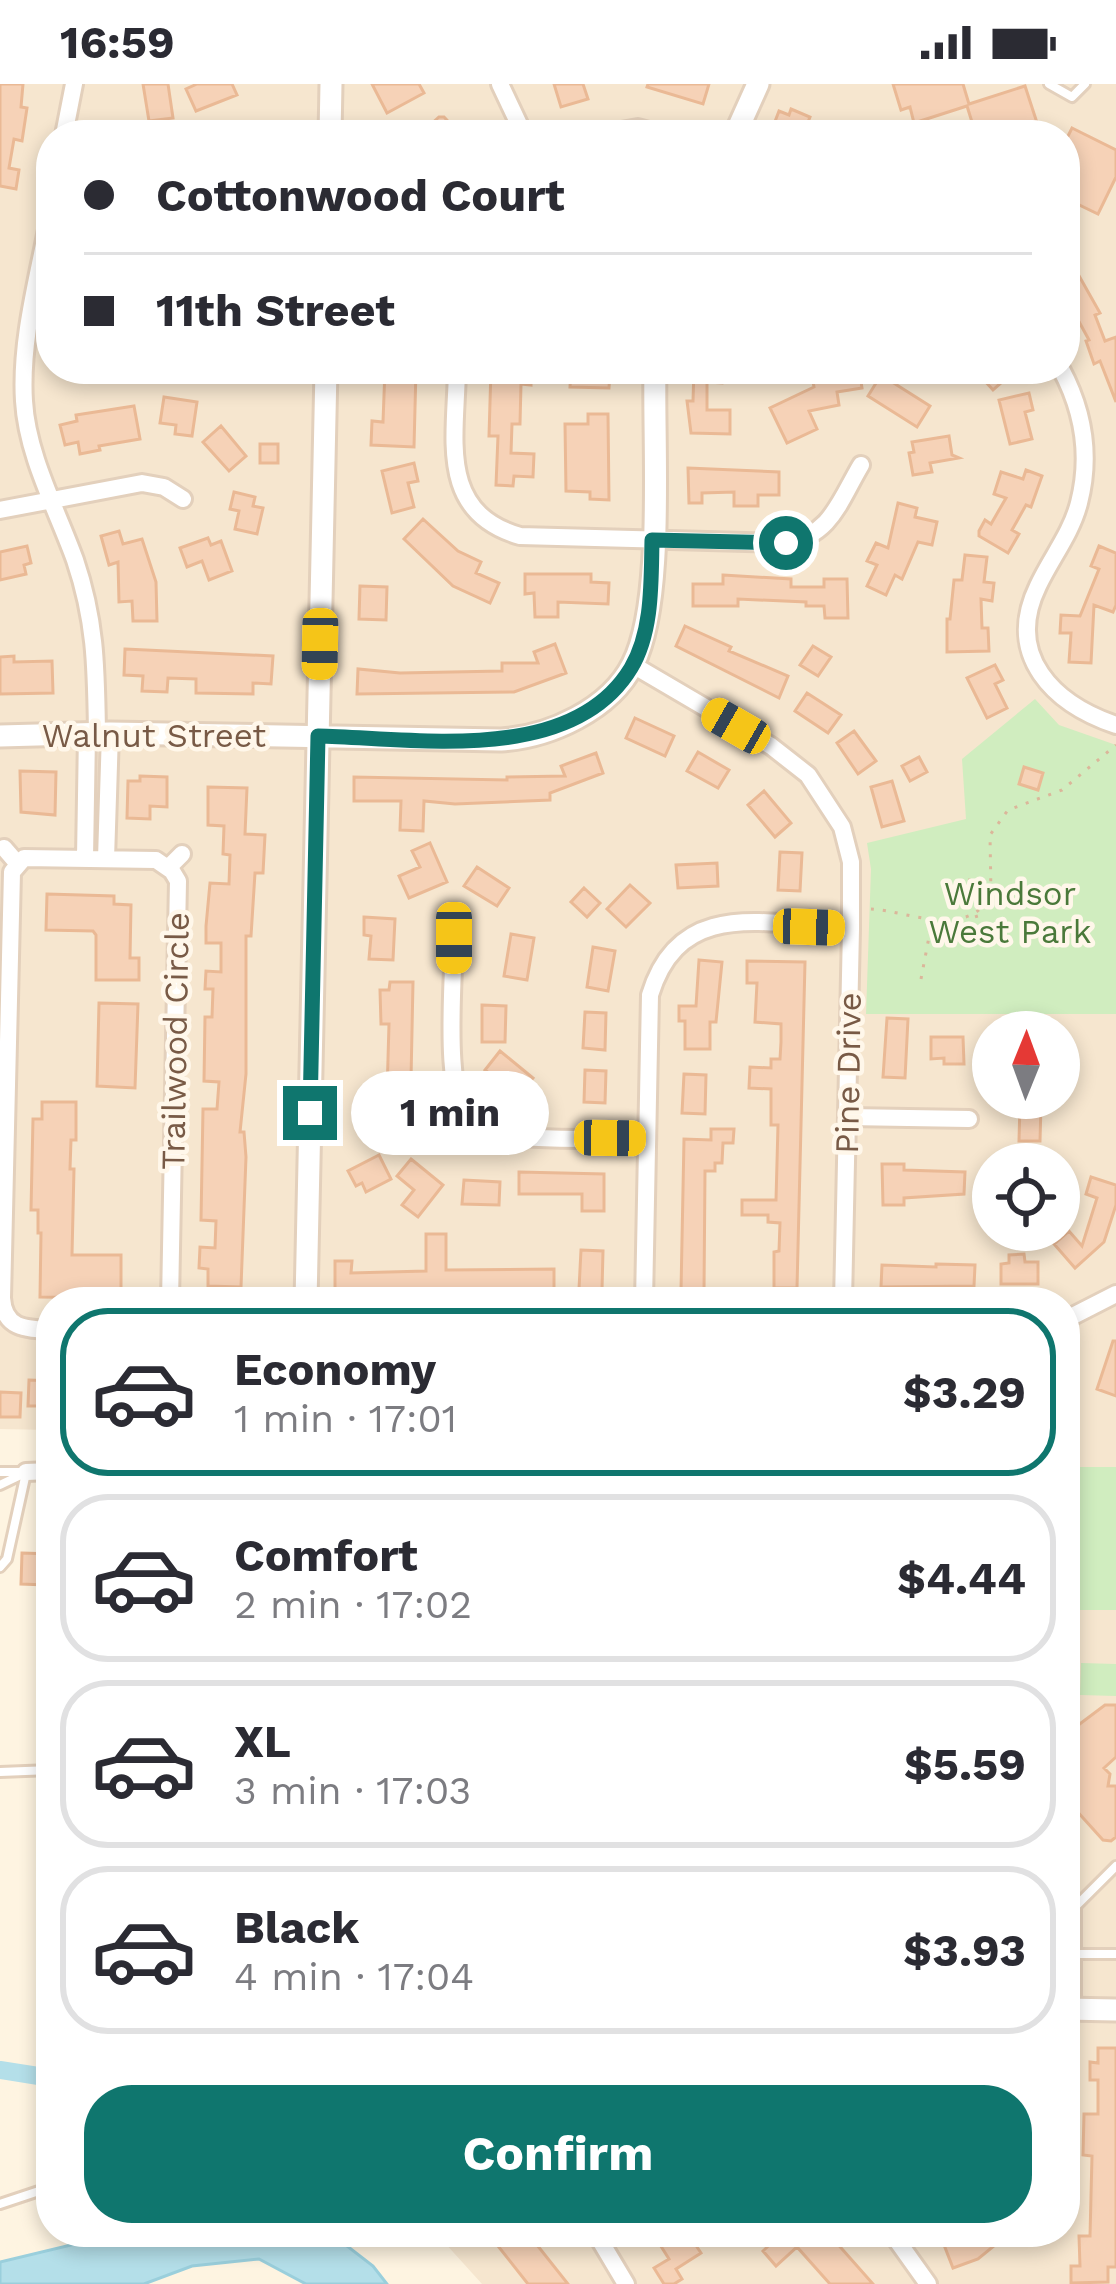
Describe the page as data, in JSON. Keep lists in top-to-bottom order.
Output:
{
  "streets": {
    "street": ["Walnut Street", "Trailwood Circle", "Pine Drive"]
  },
  "crossings": [
    ["Walnut Street", "Pine Drive"]
  ],
  "parks": ["Windsor West Park"],
  "north": "top",
  "page": {
    "status": "16:59",
    "banner": ["Cottonwood Court", "11th Street"],
    "bubble": "1 min",
    "list": [
      {
        "name": "Economy",
        "note": "1 min · 17:01",
        "value": "$3.29"
      },
      {
        "name": "Comfort",
        "note": "2 min · 17:02",
        "value": "$4.44"
      },
      {
        "name": "XL",
        "note": "3 min · 17:03",
        "value": "$5.59"
      },
      {
        "name": "Black",
        "note": "4 min · 17:04",
        "value": "$3.93"
      }
    ],
    "buttons": "Confirm"
  }
}
